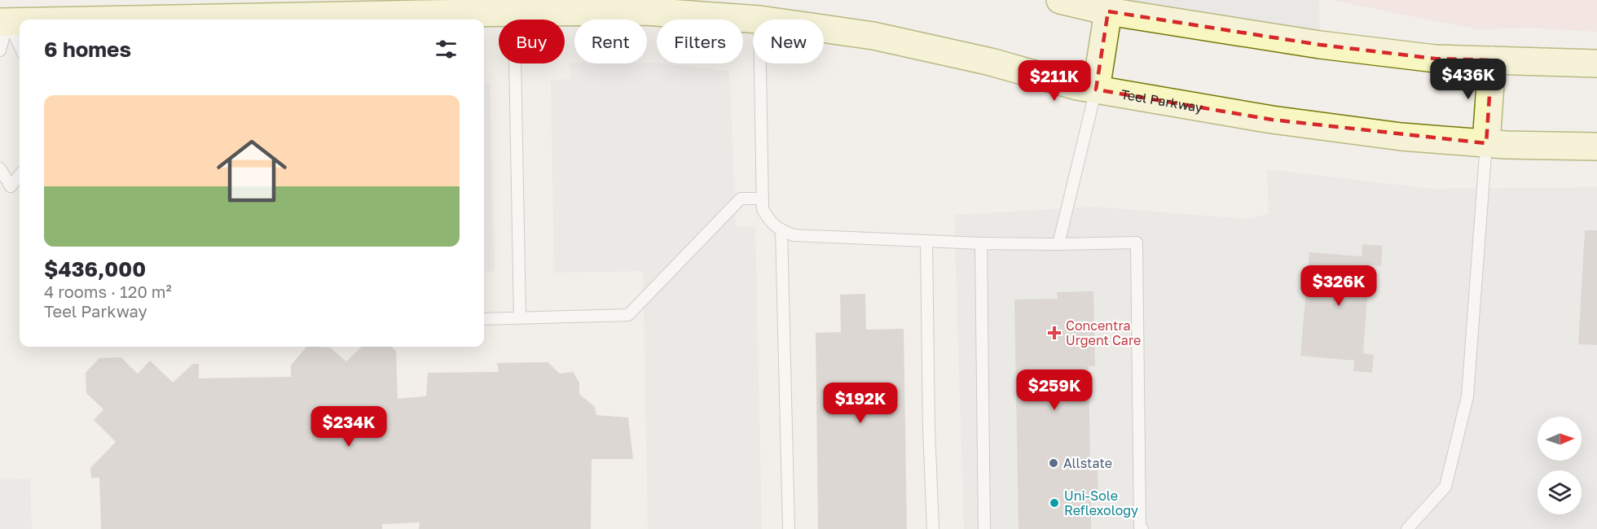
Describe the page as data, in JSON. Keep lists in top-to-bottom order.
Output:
{
  "streets": {
    "main road": ["Teel Parkway"]
  },
  "places": {
    "health": ["Concentra Urgent Care"],
    "other": ["Allstate", "Uni-Sole Reflexology"]
  },
  "north": "right",
  "page": {
    "chip": [
      "Buy",
      "Rent",
      "Filters",
      "New"
    ],
    "heading": "6 homes",
    "price": [
      "$436K",
      "$211K",
      "$326K",
      "$259K",
      "$192K",
      "$234K"
    ],
    "list": [
      {
        "name": "$436,000",
        "note": "4 rooms · 120 m² · Teel Parkway"
      }
    ]
  }
}
